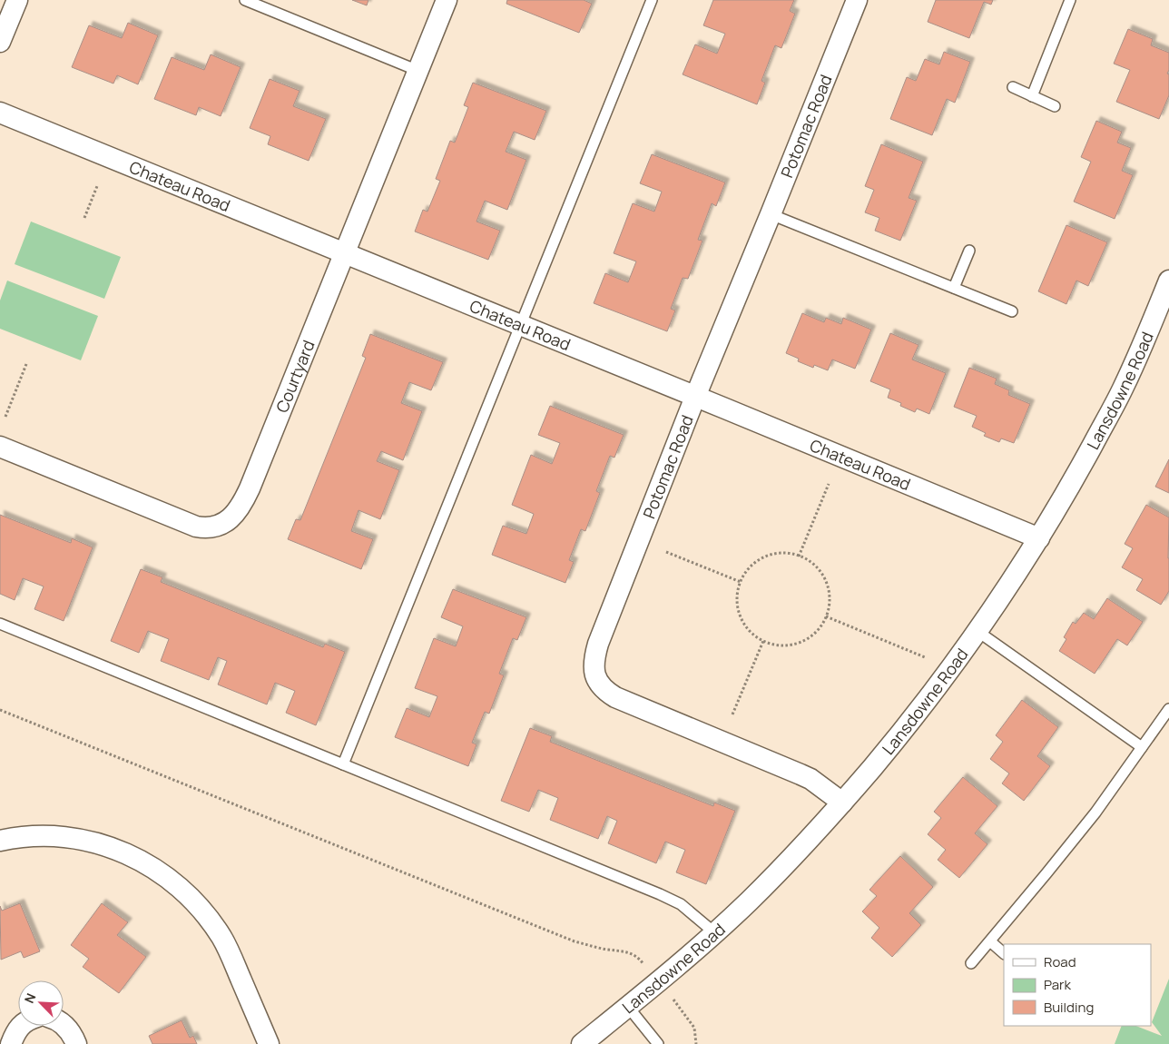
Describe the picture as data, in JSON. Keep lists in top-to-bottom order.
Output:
{
  "streets": {
    "street": [
      "Potomac Road",
      "Chateau Road",
      "Courtyard",
      "Lansdowne Road"
    ]
  },
  "crossings": [
    ["Potomac Road", "Chateau Road"],
    ["Potomac Road", "Lansdowne Road"],
    ["Chateau Road", "Courtyard"],
    ["Chateau Road", "Lansdowne Road"]
  ],
  "legend": ["Road", "Park", "Building"],
  "north": "top left"
}
